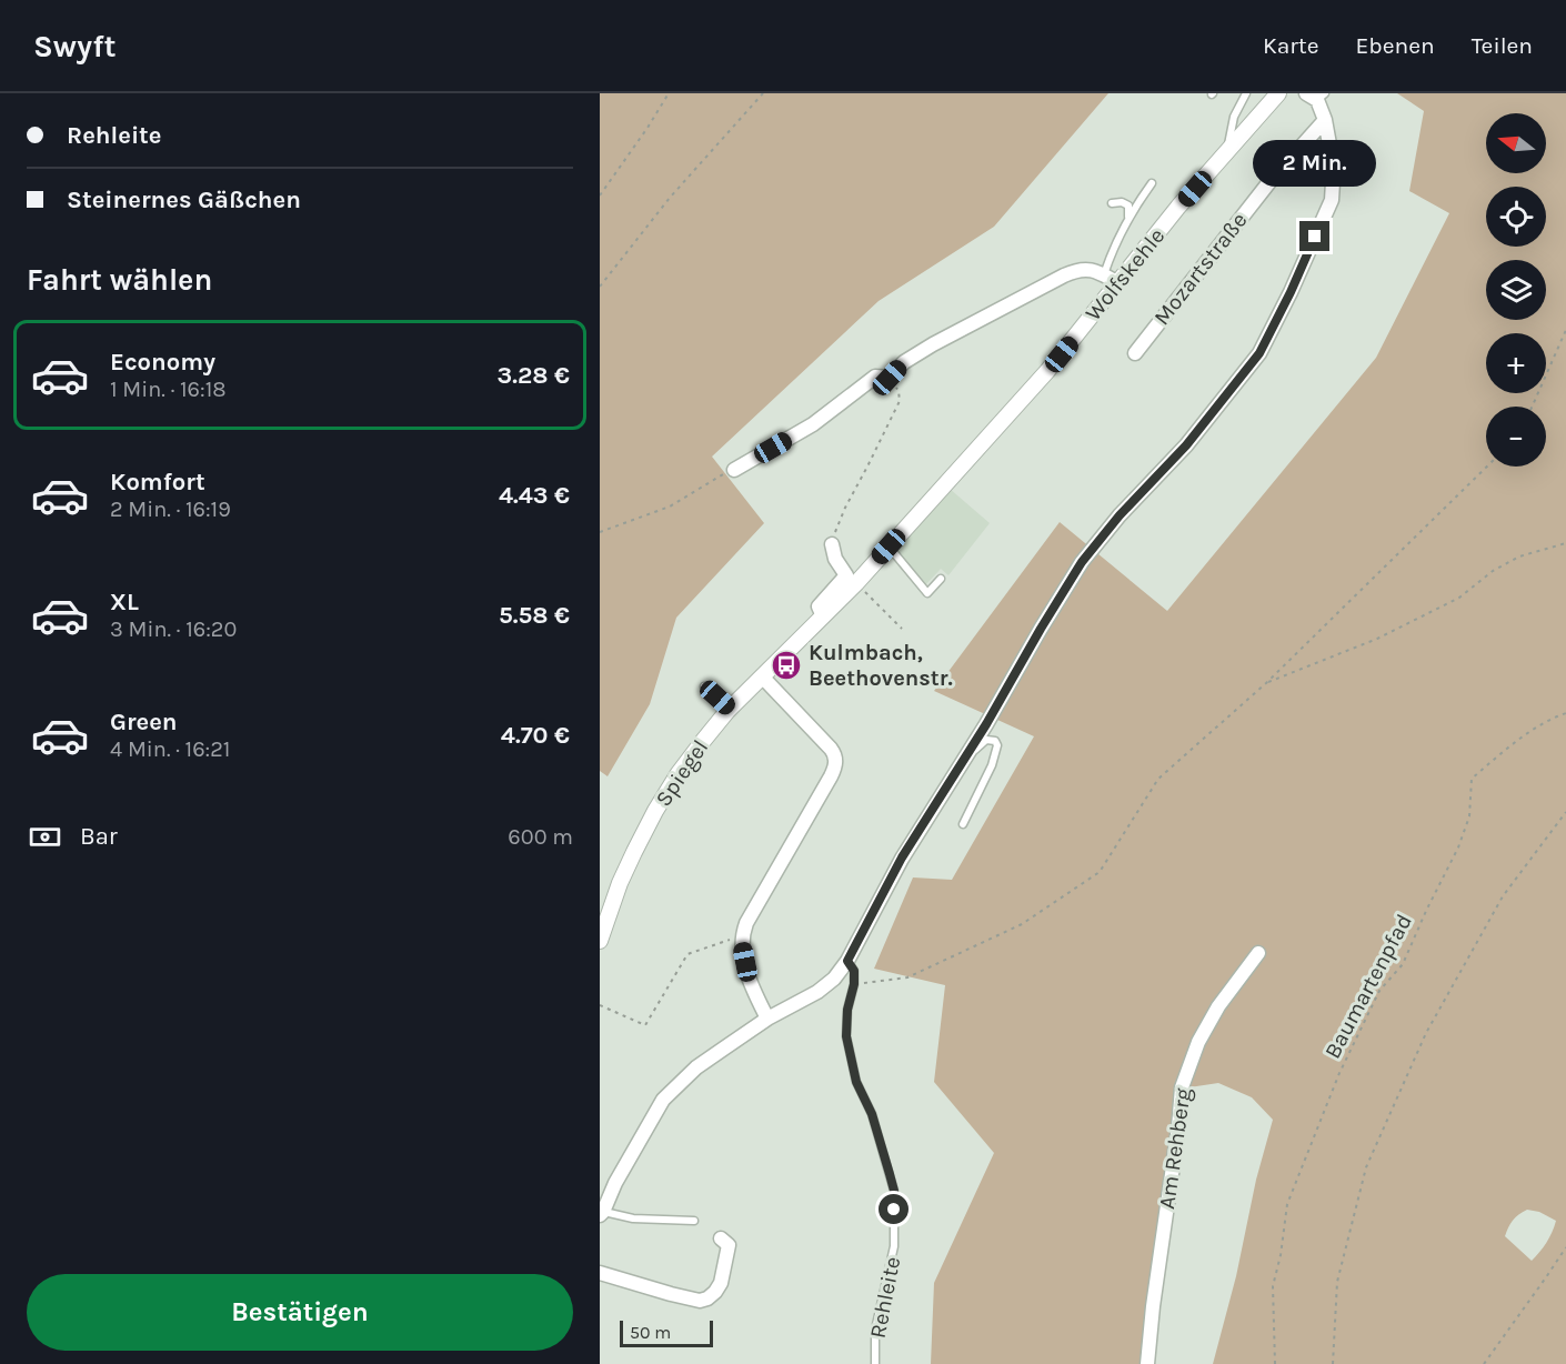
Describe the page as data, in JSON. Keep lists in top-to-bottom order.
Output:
{
  "streets": {
    "street": [
      "Mozartstraße",
      "Wolfskehle",
      "Spiegel",
      "Am Rehberg"
    ],
    "lane": ["Rehleite"],
    "path": ["Baumartenpfad"]
  },
  "crossings": [
    ["Wolfskehle", "Spiegel"]
  ],
  "places": {
    "bus stop": ["Kulmbach, Beethovenstr."]
  },
  "scale_bar": "50 m",
  "north": "left",
  "page": {
    "header": "Swyft",
    "nav": ["Karte", "Ebenen", "Teilen"],
    "banner": ["Rehleite", "Steinernes Gäßchen"],
    "map_buttons": ["+", "−"],
    "bubble": "2 Min.",
    "heading": "Fahrt wählen",
    "list": [
      {
        "name": "Economy",
        "note": "1 Min. · 16:18",
        "value": "3.28 €"
      },
      {
        "name": "Komfort",
        "note": "2 Min. · 16:19",
        "value": "4.43 €"
      },
      {
        "name": "XL",
        "note": "3 Min. · 16:20",
        "value": "5.58 €"
      },
      {
        "name": "Green",
        "note": "4 Min. · 16:21",
        "value": "4.70 €"
      }
    ],
    "pay": ["Bar", "600 m"],
    "buttons": "Bestätigen",
    "scale": "50 m"
  }
}
